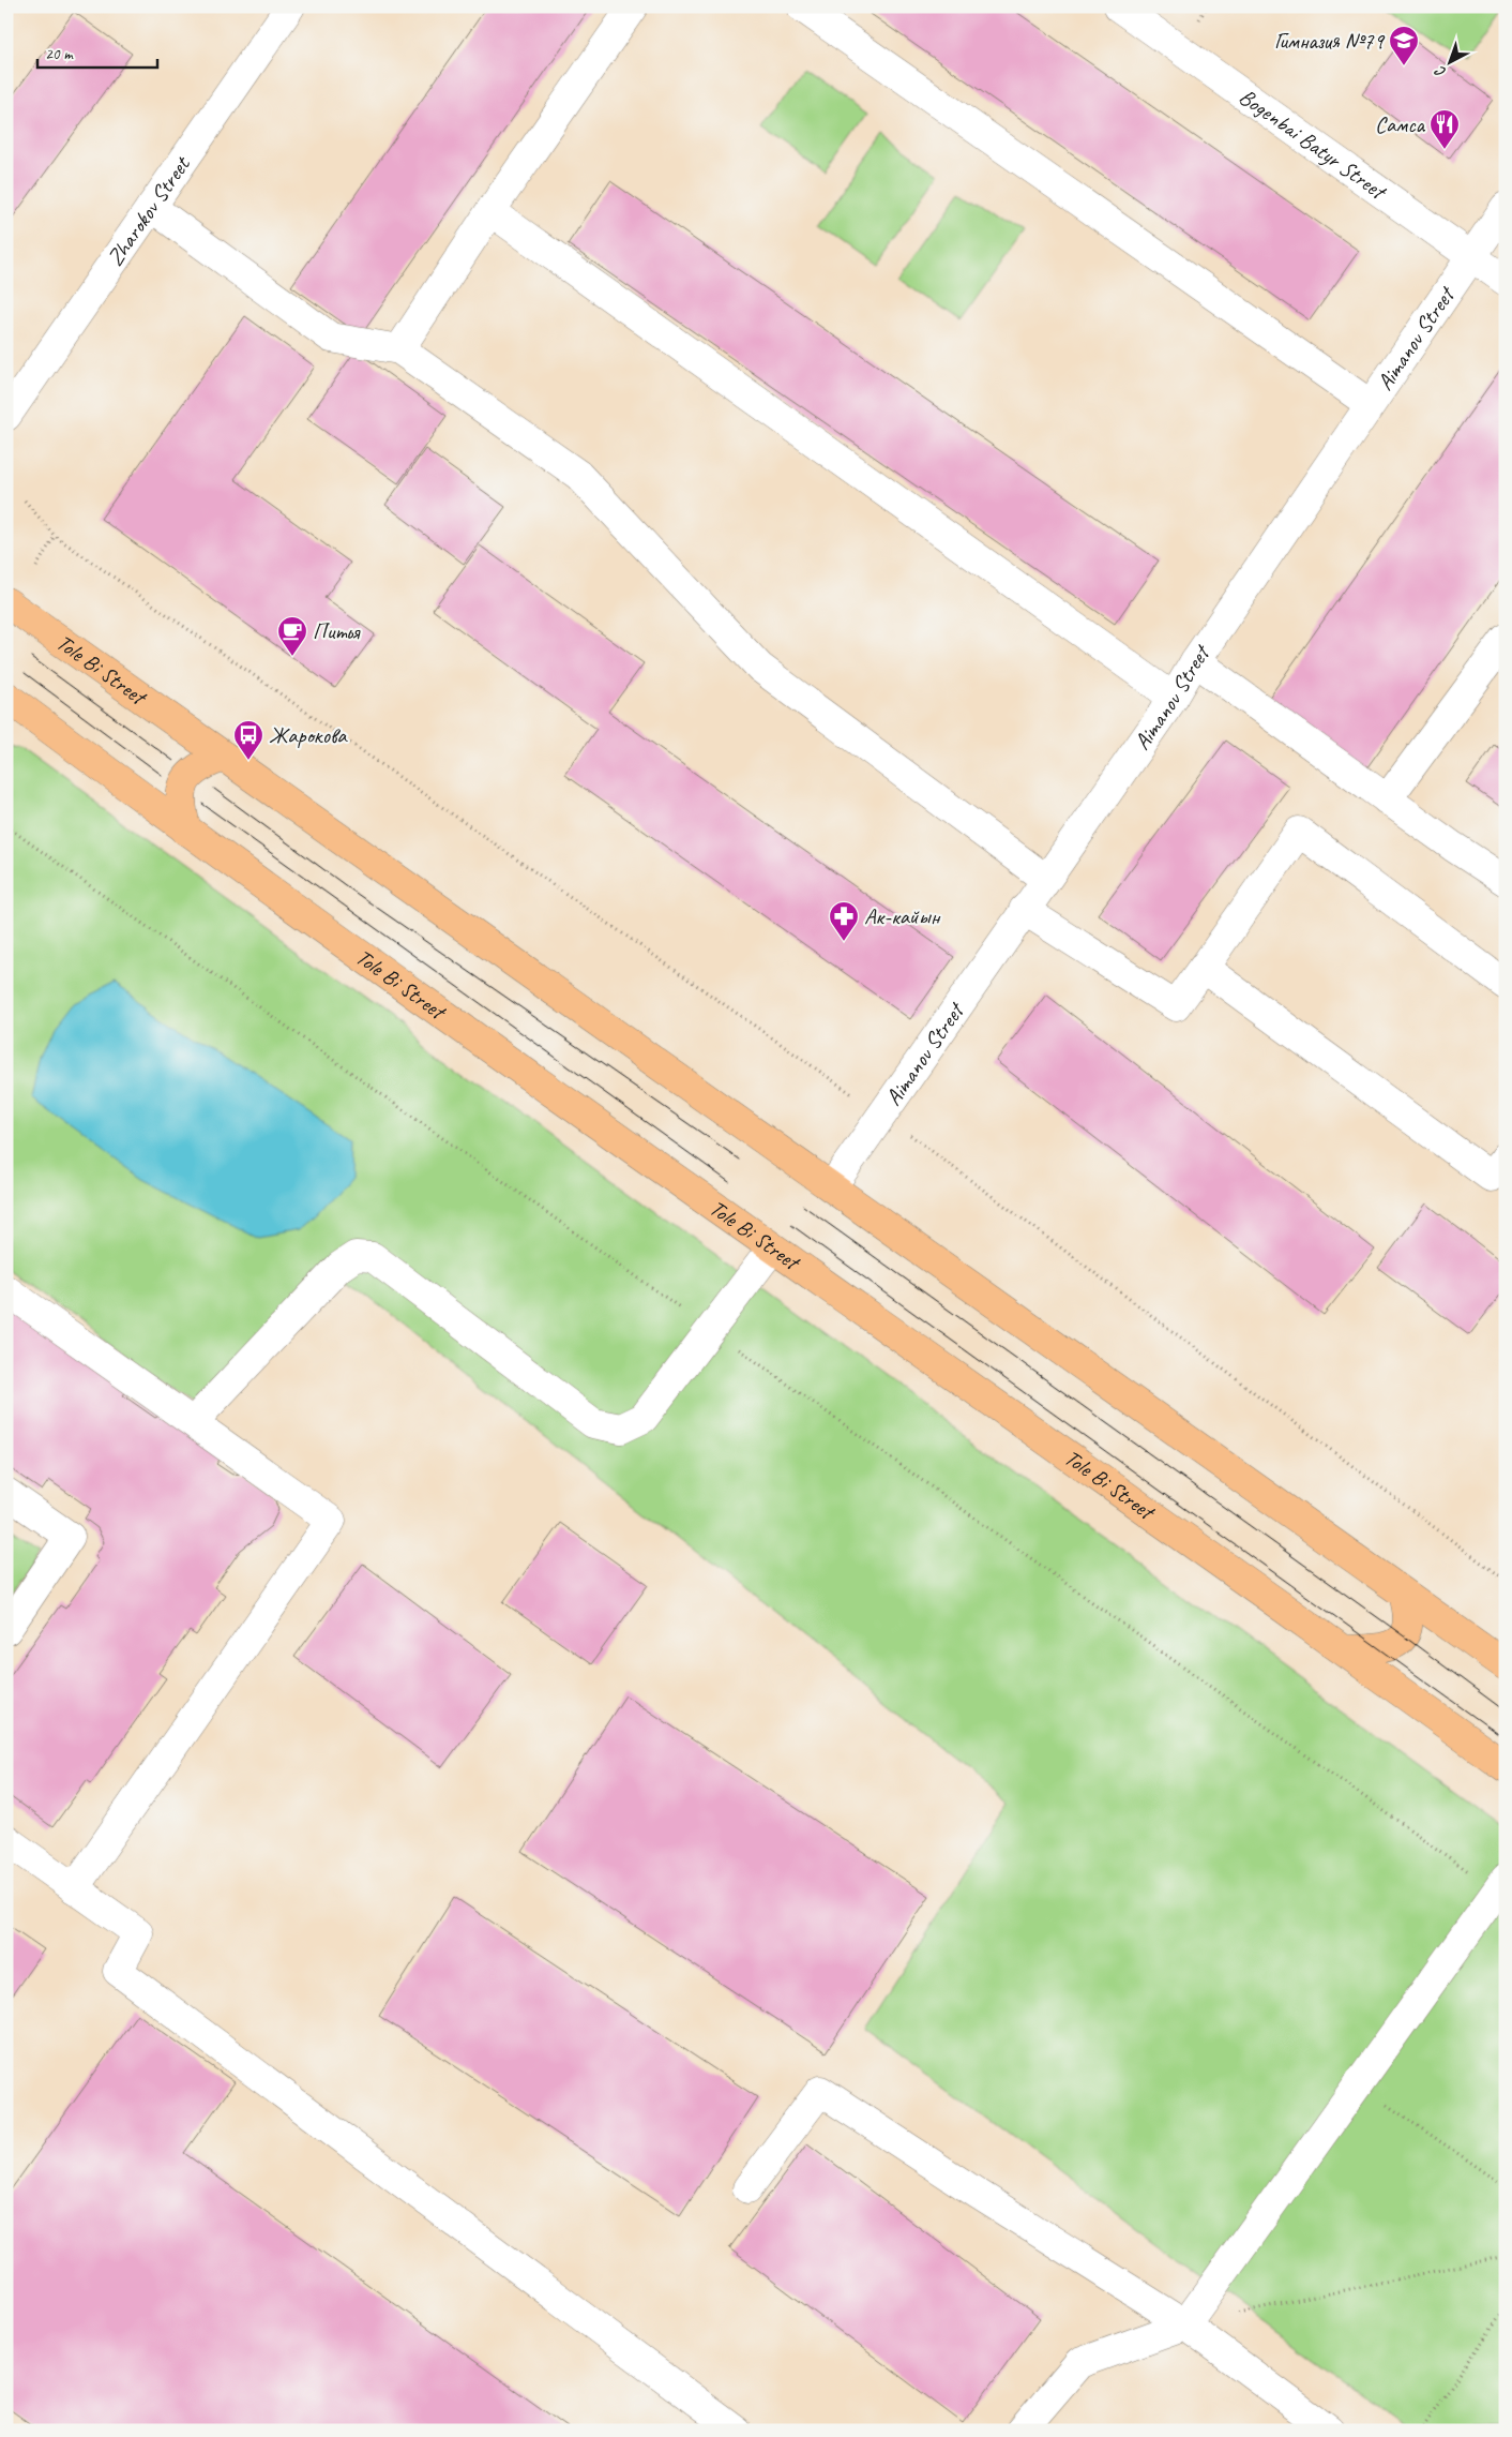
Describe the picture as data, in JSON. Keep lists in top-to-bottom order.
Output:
{
  "streets": {
    "main road": ["Tole Bi Street"],
    "street": ["Bogenbai Batyr Street", "Zharokov Street", "Aimanov Street"]
  },
  "crossings": [
    ["Bogenbai Batyr Street", "Aimanov Street"],
    ["Aimanov Street", "Tole Bi Street"]
  ],
  "places": {
    "school or university": ["Гимназия №79"],
    "restaurant": ["Самса"],
    "cafe": ["Питья"],
    "bus stop": ["Жарокова"],
    "pharmacy": ["Ак-кайын"]
  },
  "scale_bar": "20 m",
  "north": "bottom left"
}
